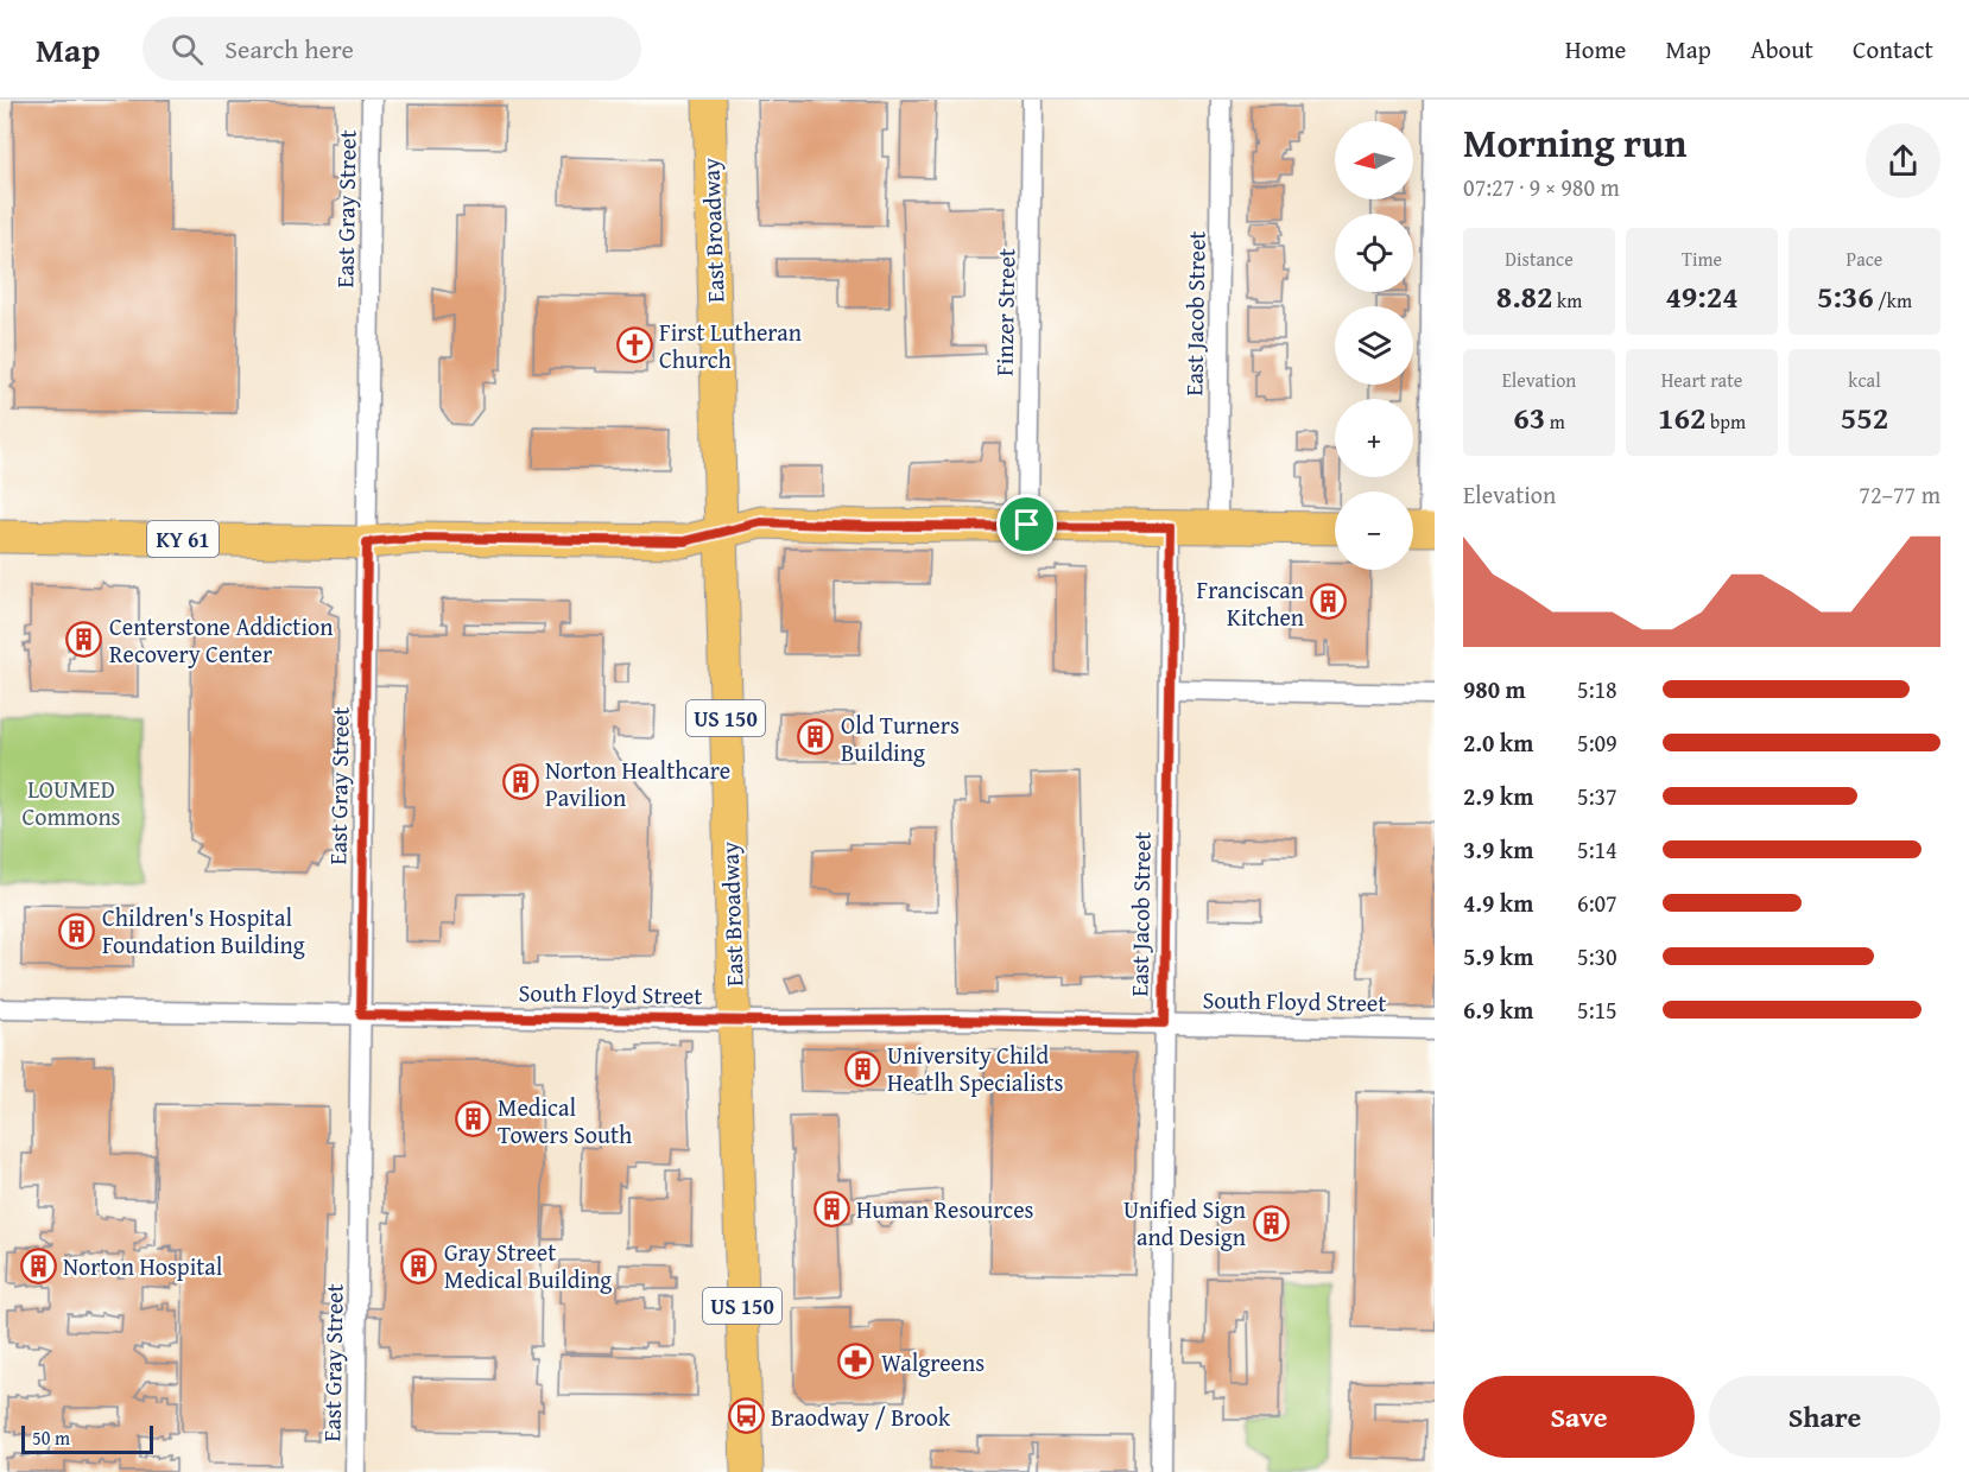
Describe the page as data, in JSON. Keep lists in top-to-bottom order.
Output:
{
  "streets": {
    "main road": ["East Broadway", "KY 61", "US 150"],
    "street": [
      "East Gray Street",
      "Finzer Street",
      "East Jacob Street",
      "South Floyd Street"
    ]
  },
  "crossings": [
    ["East Gray Street", "KY 61"],
    ["East Gray Street", "South Floyd Street"],
    ["East Broadway", "KY 61"],
    ["East Broadway", "South Floyd Street"],
    ["Finzer Street", "KY 61"],
    ["East Jacob Street", "KY 61"],
    ["East Jacob Street", "South Floyd Street"]
  ],
  "parks": ["LOUMED Commons"],
  "places": {
    "church": ["First Lutheran Church"],
    "building": [
      "Franciscan Kitchen",
      "Centerstone Addiction Recovery Center",
      "Old Turners Building",
      "Norton Healthcare Pavilion",
      "Children's Hospital Foundation Building",
      "University Child Heatlh Specialists",
      "Medical Towers South",
      "Human Resources",
      "Unified Sign and Design",
      "Norton Hospital",
      "Gray Street Medical Building"
    ],
    "pharmacy": ["Walgreens"],
    "bus stop": ["Braodway / Brook"]
  },
  "scale_bar": "50 m",
  "north": "left",
  "page": {
    "header": "Map",
    "search": "Search here",
    "nav": [
      "Home",
      "Map",
      "About",
      "Contact"
    ],
    "heading": ["Morning run", "07:27 · 9 × 980 m"],
    "map_buttons": ["+", "−"],
    "stats": [
      ["Distance", "8.82 km"],
      ["Time", "49:24"],
      ["Pace", "5:36 /km"],
      ["Elevation", "63 m"],
      ["Heart rate", "162 bpm"],
      ["kcal", "552"]
    ],
    "chart": ["Elevation", "72–77 m"],
    "list": [
      {
        "name": "980 m",
        "note": "5:18"
      },
      {
        "name": "2.0 km",
        "note": "5:09"
      },
      {
        "name": "2.9 km",
        "note": "5:37"
      },
      {
        "name": "3.9 km",
        "note": "5:14"
      },
      {
        "name": "4.9 km",
        "note": "6:07"
      },
      {
        "name": "5.9 km",
        "note": "5:30"
      },
      {
        "name": "6.9 km",
        "note": "5:15"
      }
    ],
    "buttons": ["Save", "Share"],
    "scale": "50 m"
  }
}
